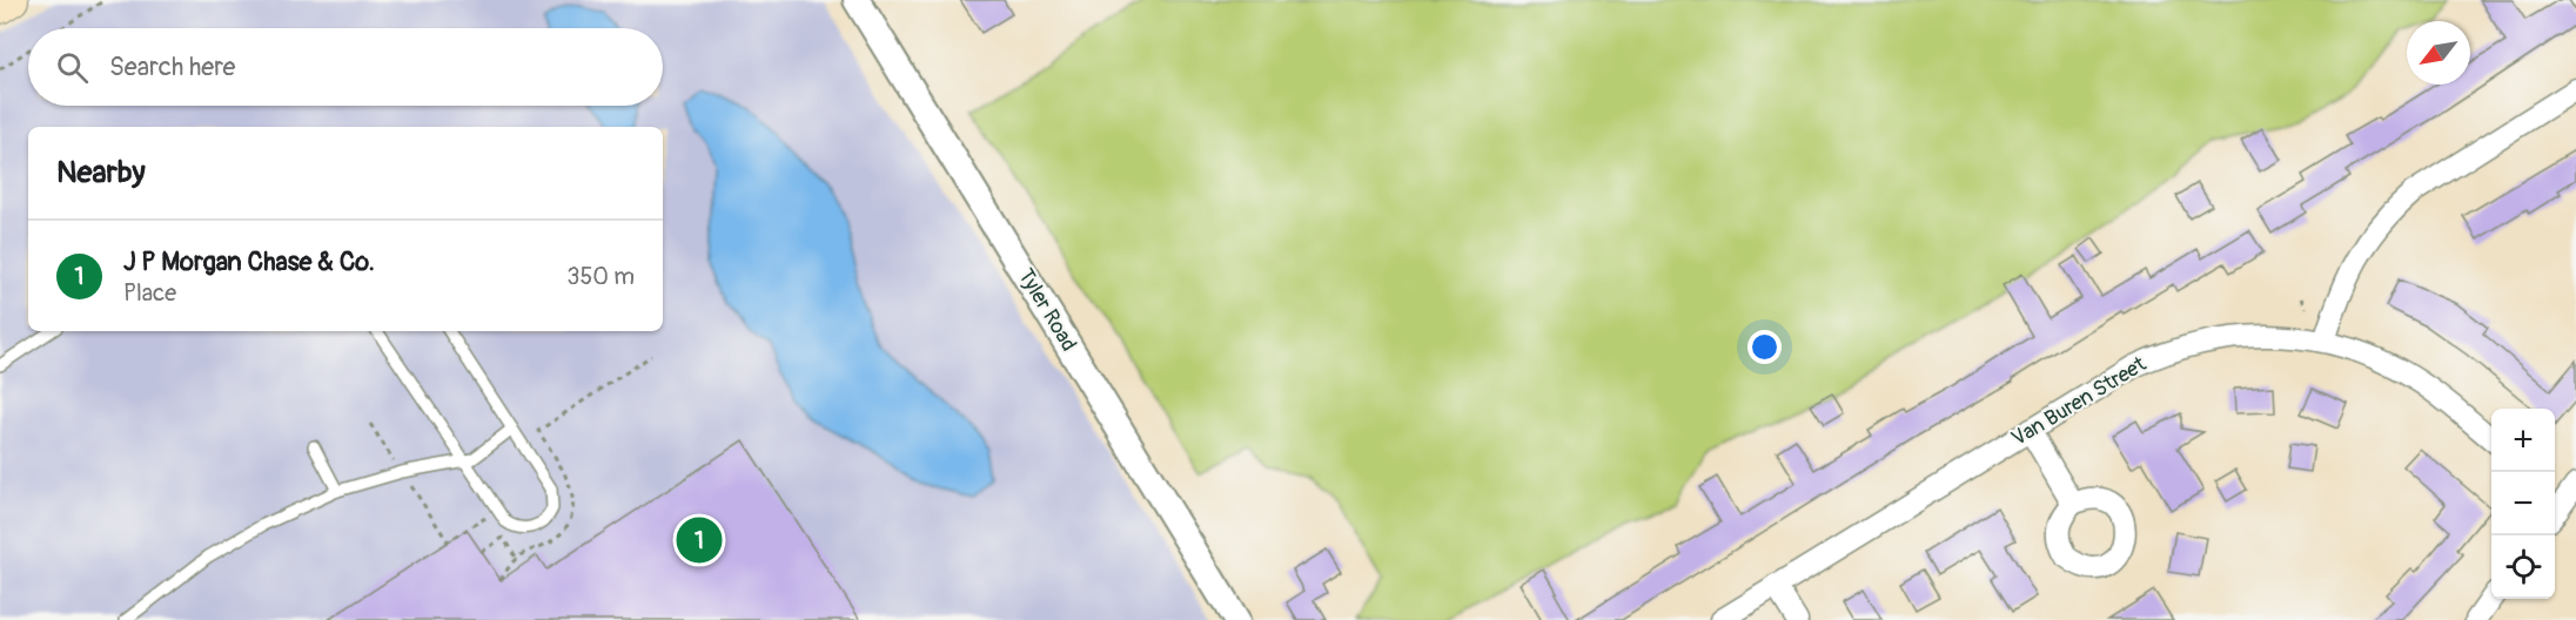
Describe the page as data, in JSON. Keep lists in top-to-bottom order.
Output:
{
  "streets": {
    "street": ["Tyler Road", "Van Buren Street"]
  },
  "north": "bottom left",
  "page": {
    "search": "Search here",
    "heading": "Nearby",
    "list": [
      {
        "mark": "1",
        "name": "J P Morgan Chase & Co.",
        "note": "Place",
        "value": "350 m"
      }
    ],
    "map_buttons": ["+", "−"],
    "pins": "1"
  }
}
